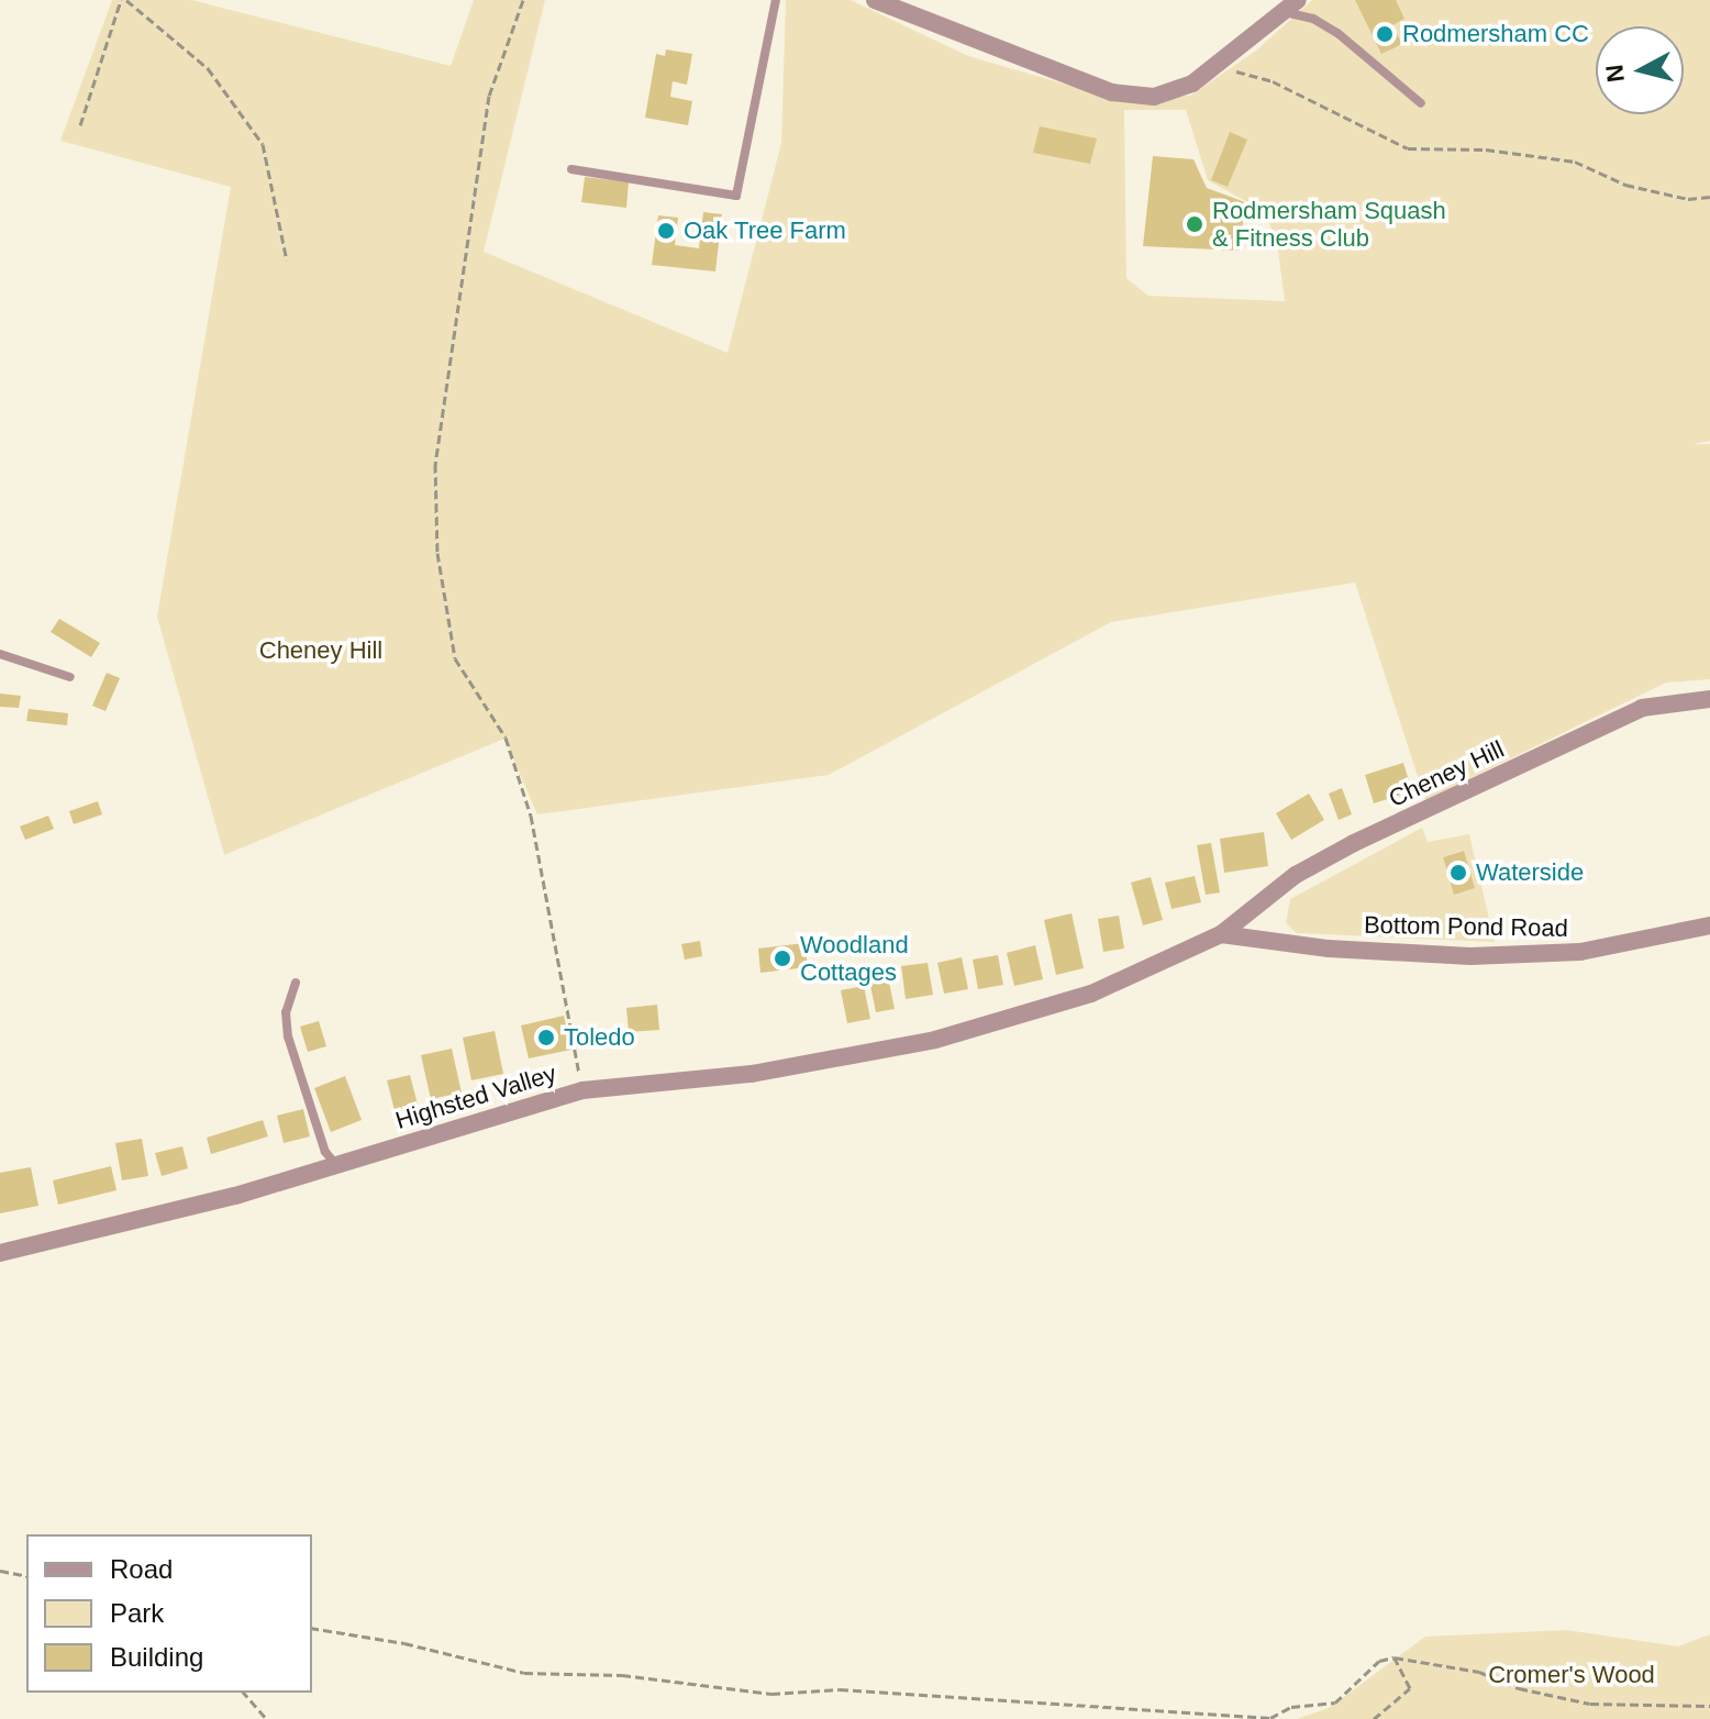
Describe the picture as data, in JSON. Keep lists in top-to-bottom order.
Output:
{
  "streets": {
    "street": ["Cheney Hill", "Bottom Pond Road", "Highsted Valley"]
  },
  "crossings": [
    ["Cheney Hill", "Bottom Pond Road"],
    ["Cheney Hill", "Highsted Valley"],
    ["Bottom Pond Road", "Highsted Valley"]
  ],
  "parks": ["Cheney Hill", "Cromer's Wood"],
  "places": [
    "Rodmersham CC",
    "Rodmersham Squash & Fitness Club",
    "Oak Tree Farm",
    "Waterside",
    "Woodland Cottages",
    "Toledo"
  ],
  "legend": ["Road", "Park", "Building"],
  "north": "left"
}
